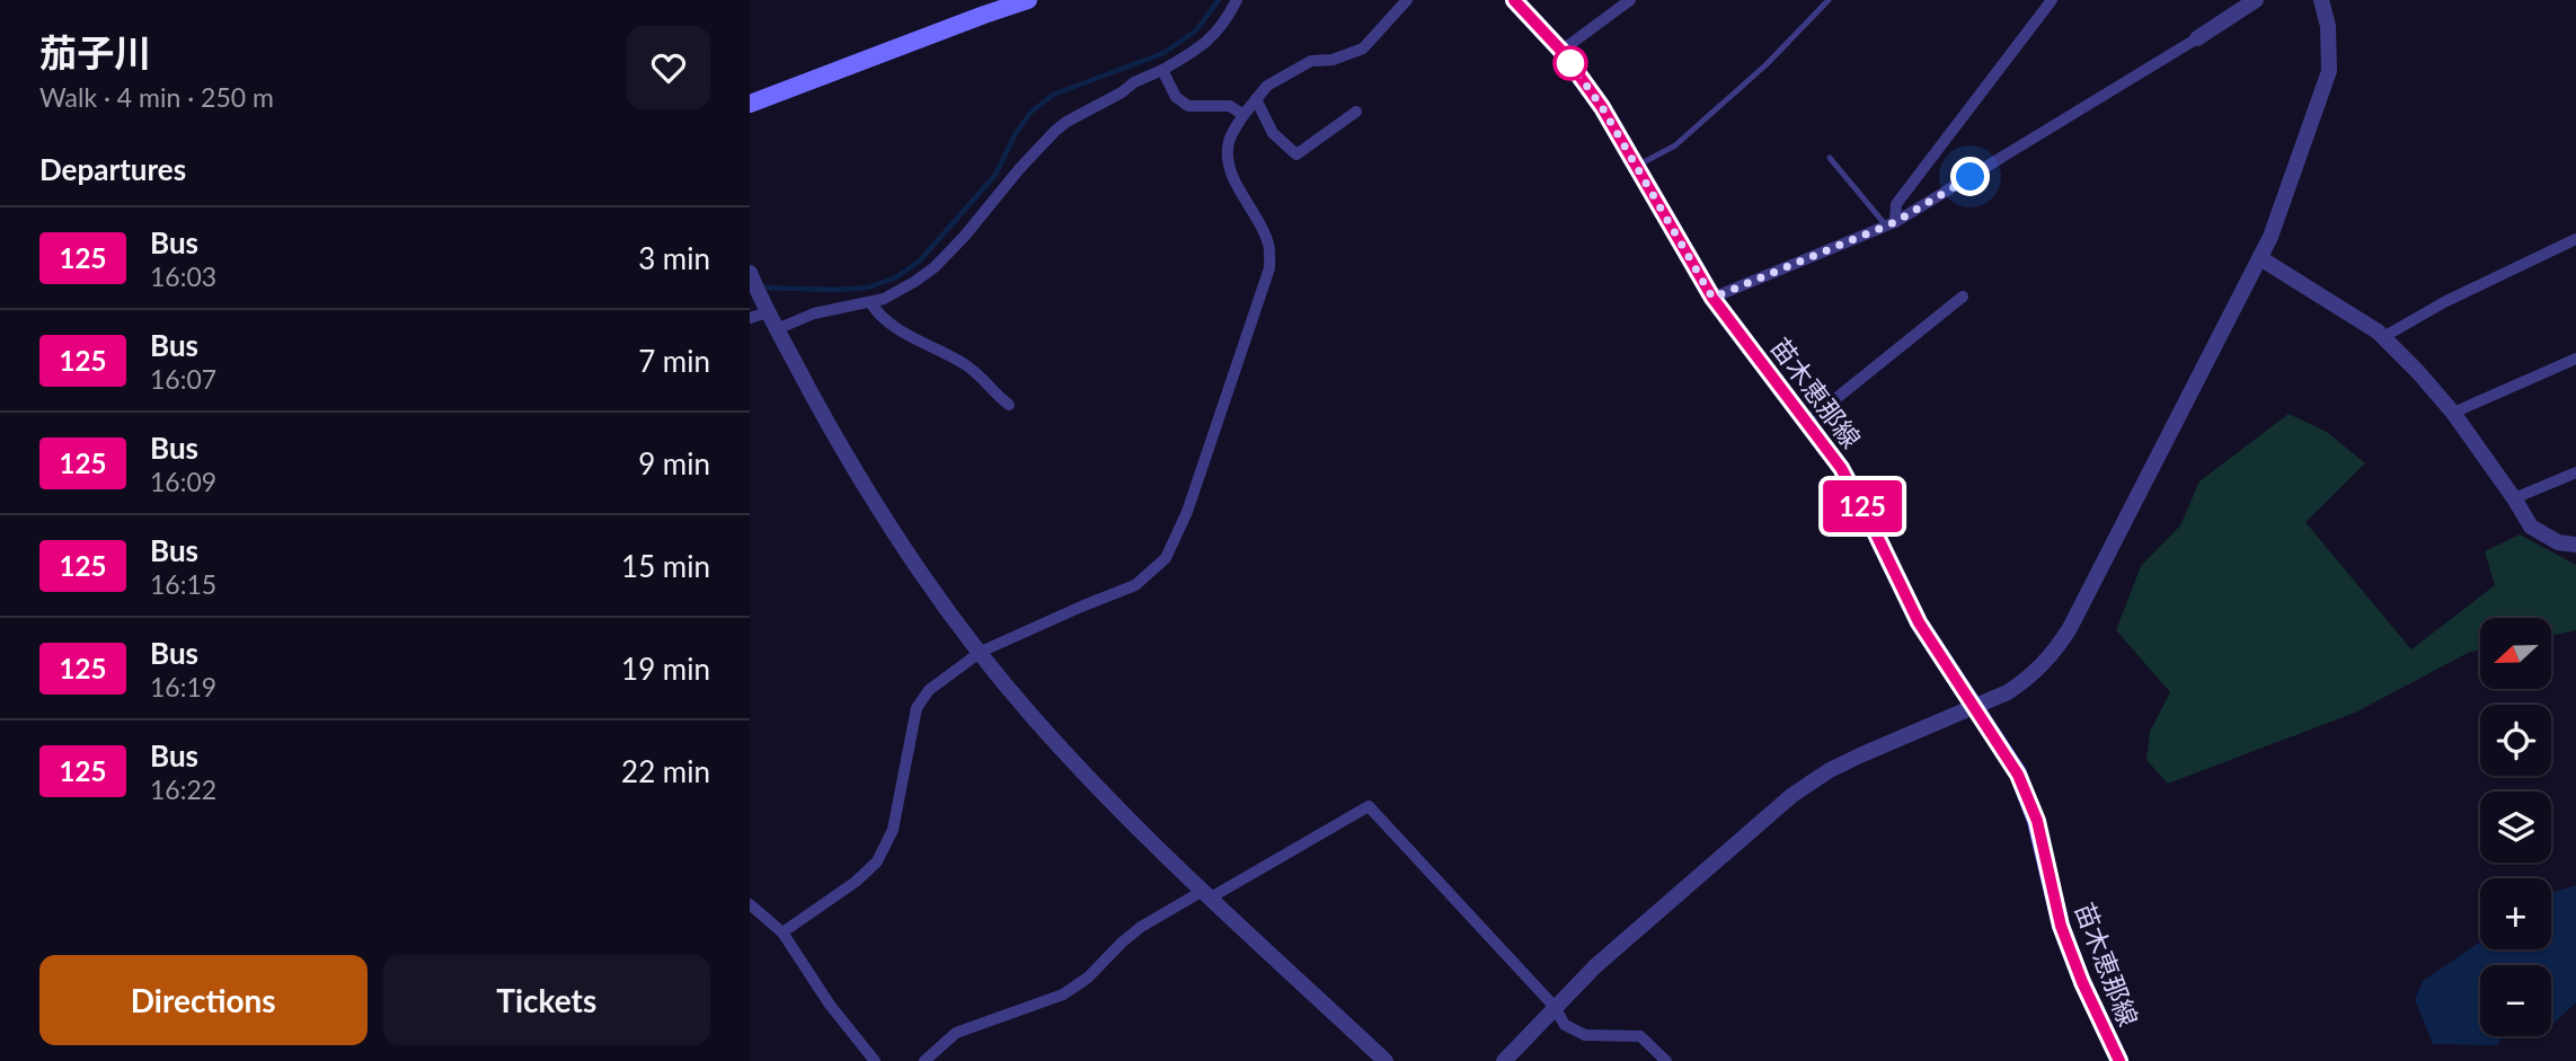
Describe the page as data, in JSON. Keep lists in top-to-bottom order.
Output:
{
  "streets": {
    "main road": ["苗木恵那線"]
  },
  "lines": ["bus line 125"],
  "north": "left",
  "page": {
    "heading": [
      ["茄子川", "Walk · 4 min · 250 m"],
      "Departures"
    ],
    "on_map": "125",
    "list": [
      {
        "mark": "125",
        "name": "Bus",
        "note": "16:03",
        "value": "3 min"
      },
      {
        "mark": "125",
        "name": "Bus",
        "note": "16:07",
        "value": "7 min"
      },
      {
        "mark": "125",
        "name": "Bus",
        "note": "16:09",
        "value": "9 min"
      },
      {
        "mark": "125",
        "name": "Bus",
        "note": "16:15",
        "value": "15 min"
      },
      {
        "mark": "125",
        "name": "Bus",
        "note": "16:19",
        "value": "19 min"
      },
      {
        "mark": "125",
        "name": "Bus",
        "note": "16:22",
        "value": "22 min"
      }
    ],
    "map_buttons": ["+", "−"],
    "buttons": ["Directions", "Tickets"]
  }
}
